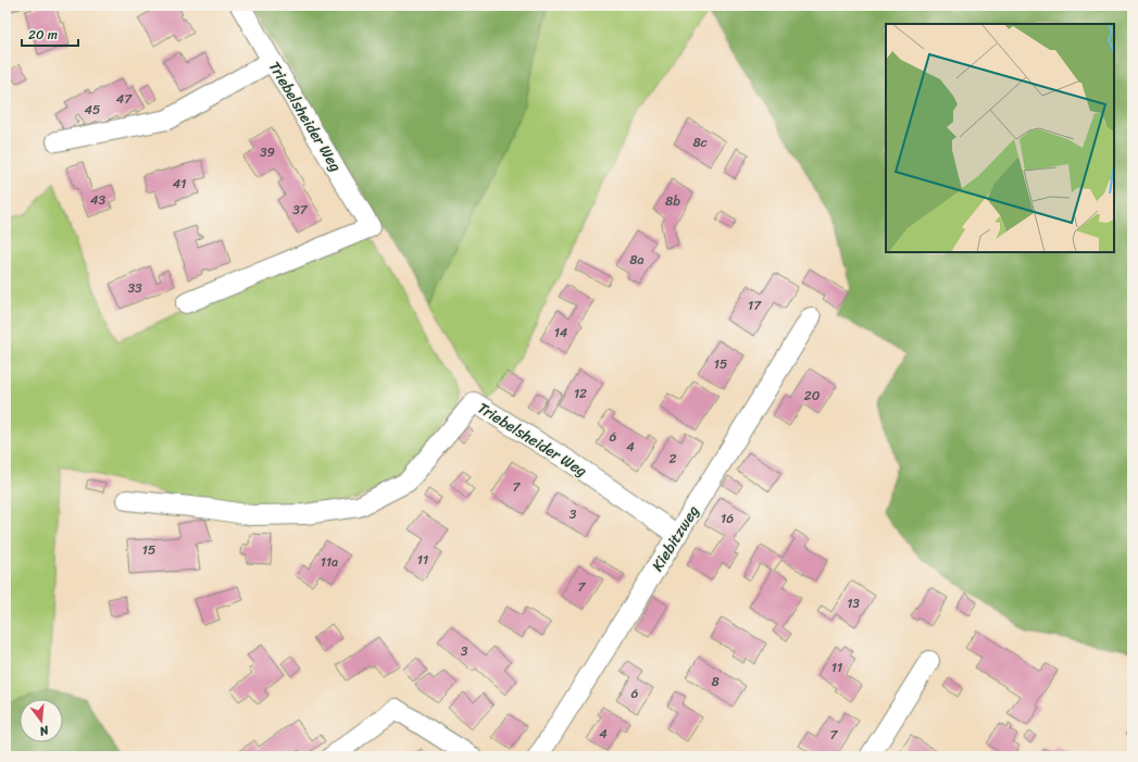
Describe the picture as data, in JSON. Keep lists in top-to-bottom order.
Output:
{
  "streets": {
    "street": ["Triebelsheider Weg", "Kiebitzweg"]
  },
  "crossings": [
    ["Triebelsheider Weg", "Kiebitzweg"]
  ],
  "house_numbers": [
    "47",
    "45",
    "8c",
    "39",
    "41",
    "43",
    "8b",
    "37",
    "8a",
    "33",
    "17",
    "14",
    "15",
    "12",
    "20",
    "6",
    "4",
    "2",
    "7",
    "3",
    "16",
    "15",
    "11",
    "11a",
    "7",
    "13",
    "3",
    "11",
    "8",
    "6",
    "4",
    "7"
  ],
  "scale_bar": "20 m",
  "north": "bottom"
}
